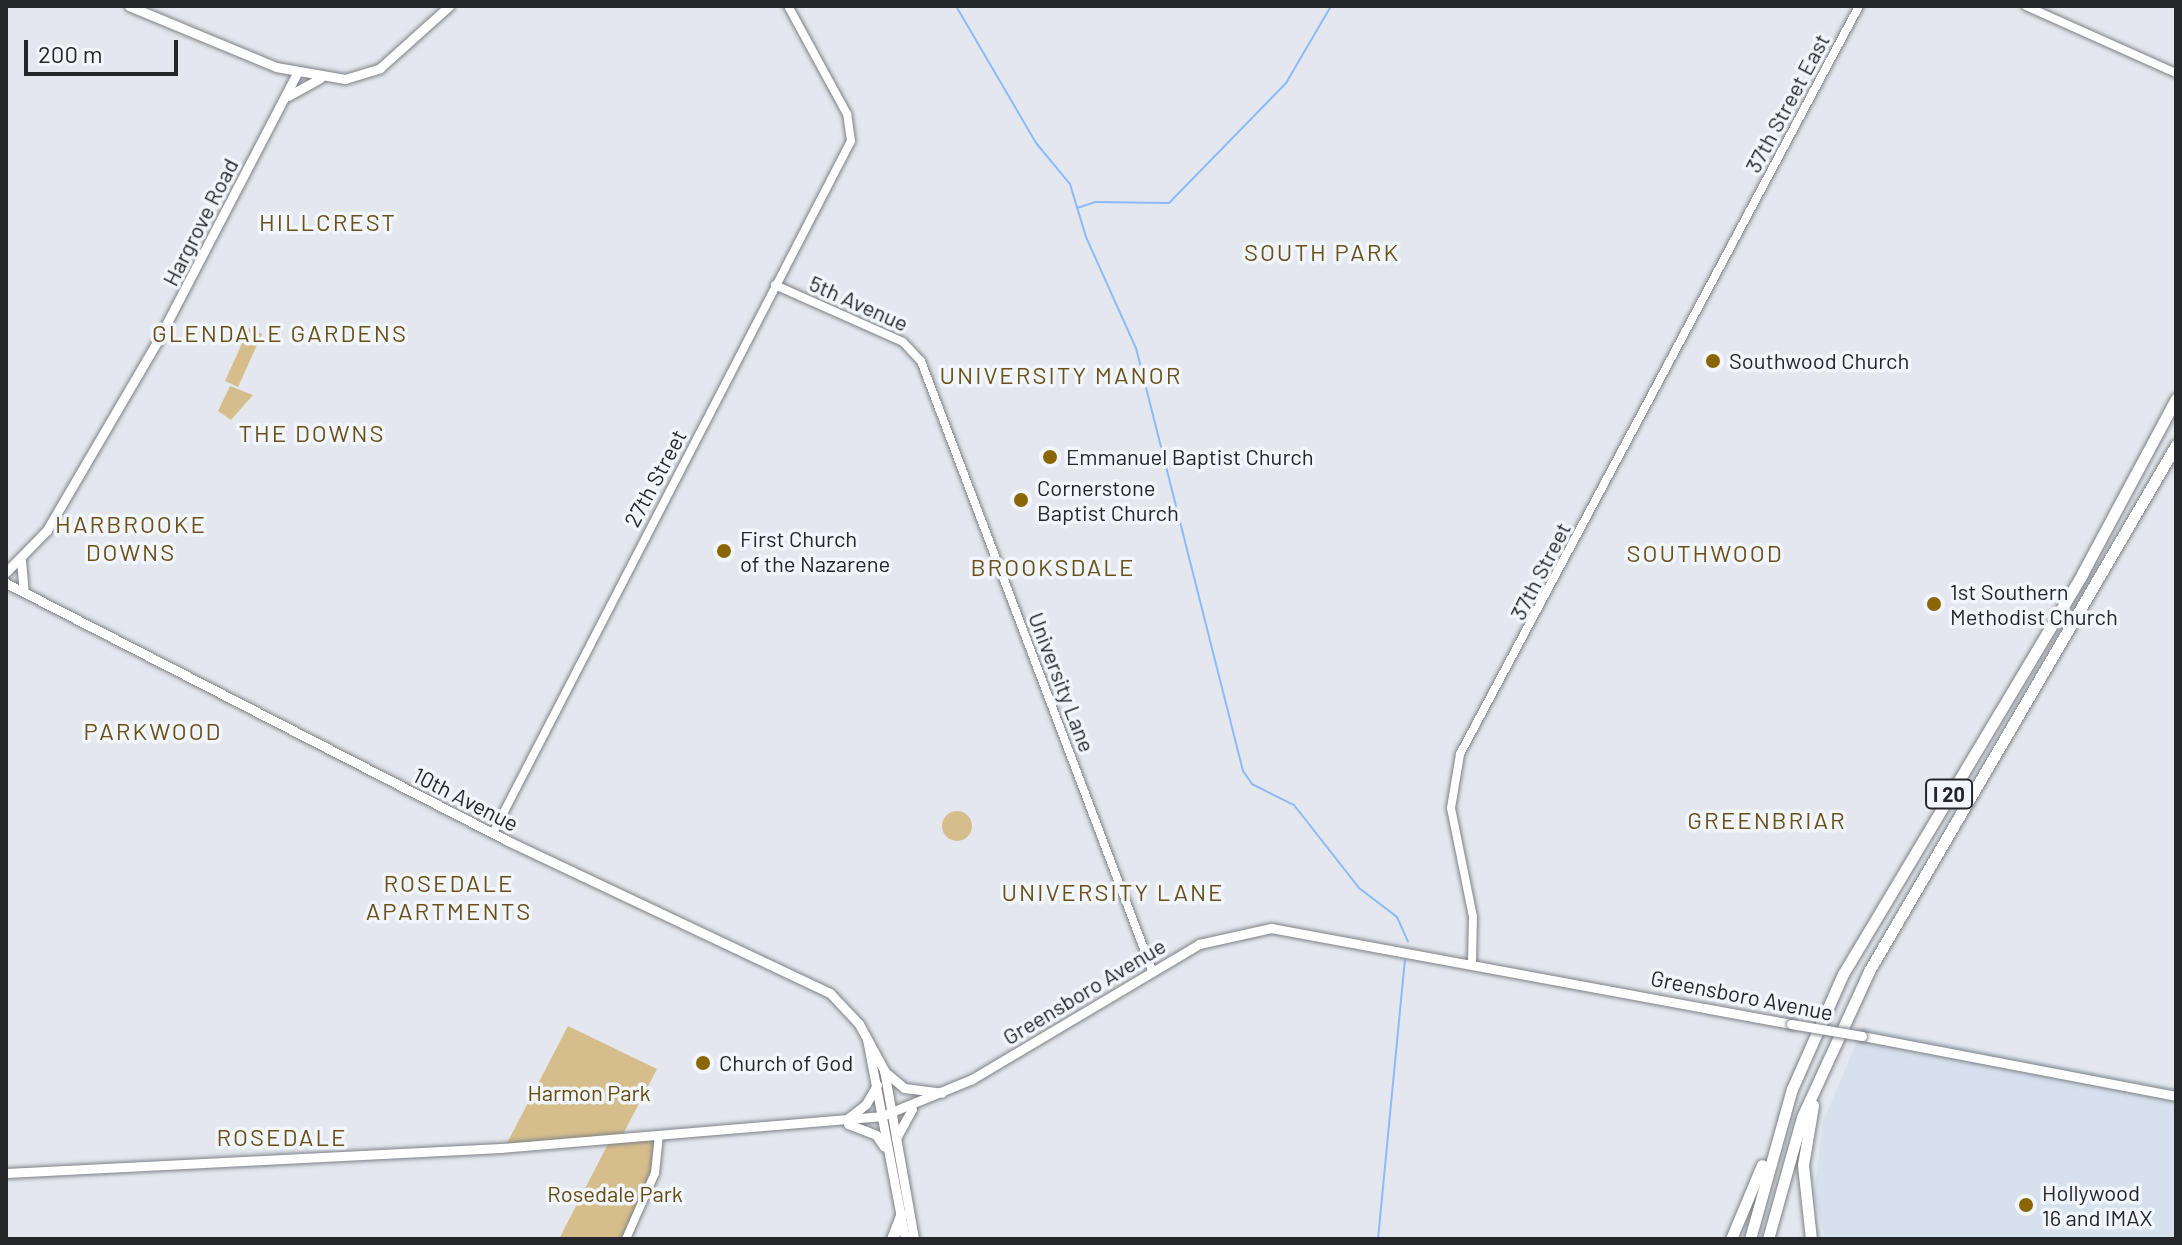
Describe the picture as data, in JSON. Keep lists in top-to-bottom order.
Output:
{
  "streets": {
    "highway": ["I 20"],
    "main road": ["Hargrove Road", "10th Avenue", "Greensboro Avenue"],
    "street": [
      "37th Street East",
      "5th Avenue",
      "27th Street",
      "37th Street",
      "University Lane"
    ]
  },
  "crossings": [
    ["37th Street East", "37th Street"],
    ["5th Avenue", "27th Street"],
    ["5th Avenue", "University Lane"],
    ["27th Street", "10th Avenue"],
    ["37th Street", "Greensboro Avenue"],
    ["University Lane", "Greensboro Avenue"]
  ],
  "districts": [
    "HILLCREST",
    "SOUTH PARK",
    "GLENDALE GARDENS",
    "UNIVERSITY MANOR",
    "THE DOWNS",
    "HARBROOKE DOWNS",
    "SOUTHWOOD",
    "BROOKSDALE",
    "PARKWOOD",
    "GREENBRIAR",
    "ROSEDALE APARTMENTS",
    "UNIVERSITY LANE",
    "ROSEDALE"
  ],
  "parks": ["Harmon Park", "Rosedale Park"],
  "places": [
    "Southwood Church",
    "Emmanuel Baptist Church",
    "Cornerstone Baptist Church",
    "First Church of the Nazarene",
    "1st Southern Methodist Church",
    "Church of God",
    "Hollywood 16 and IMAX"
  ],
  "scale_bar": "200 m"
}
